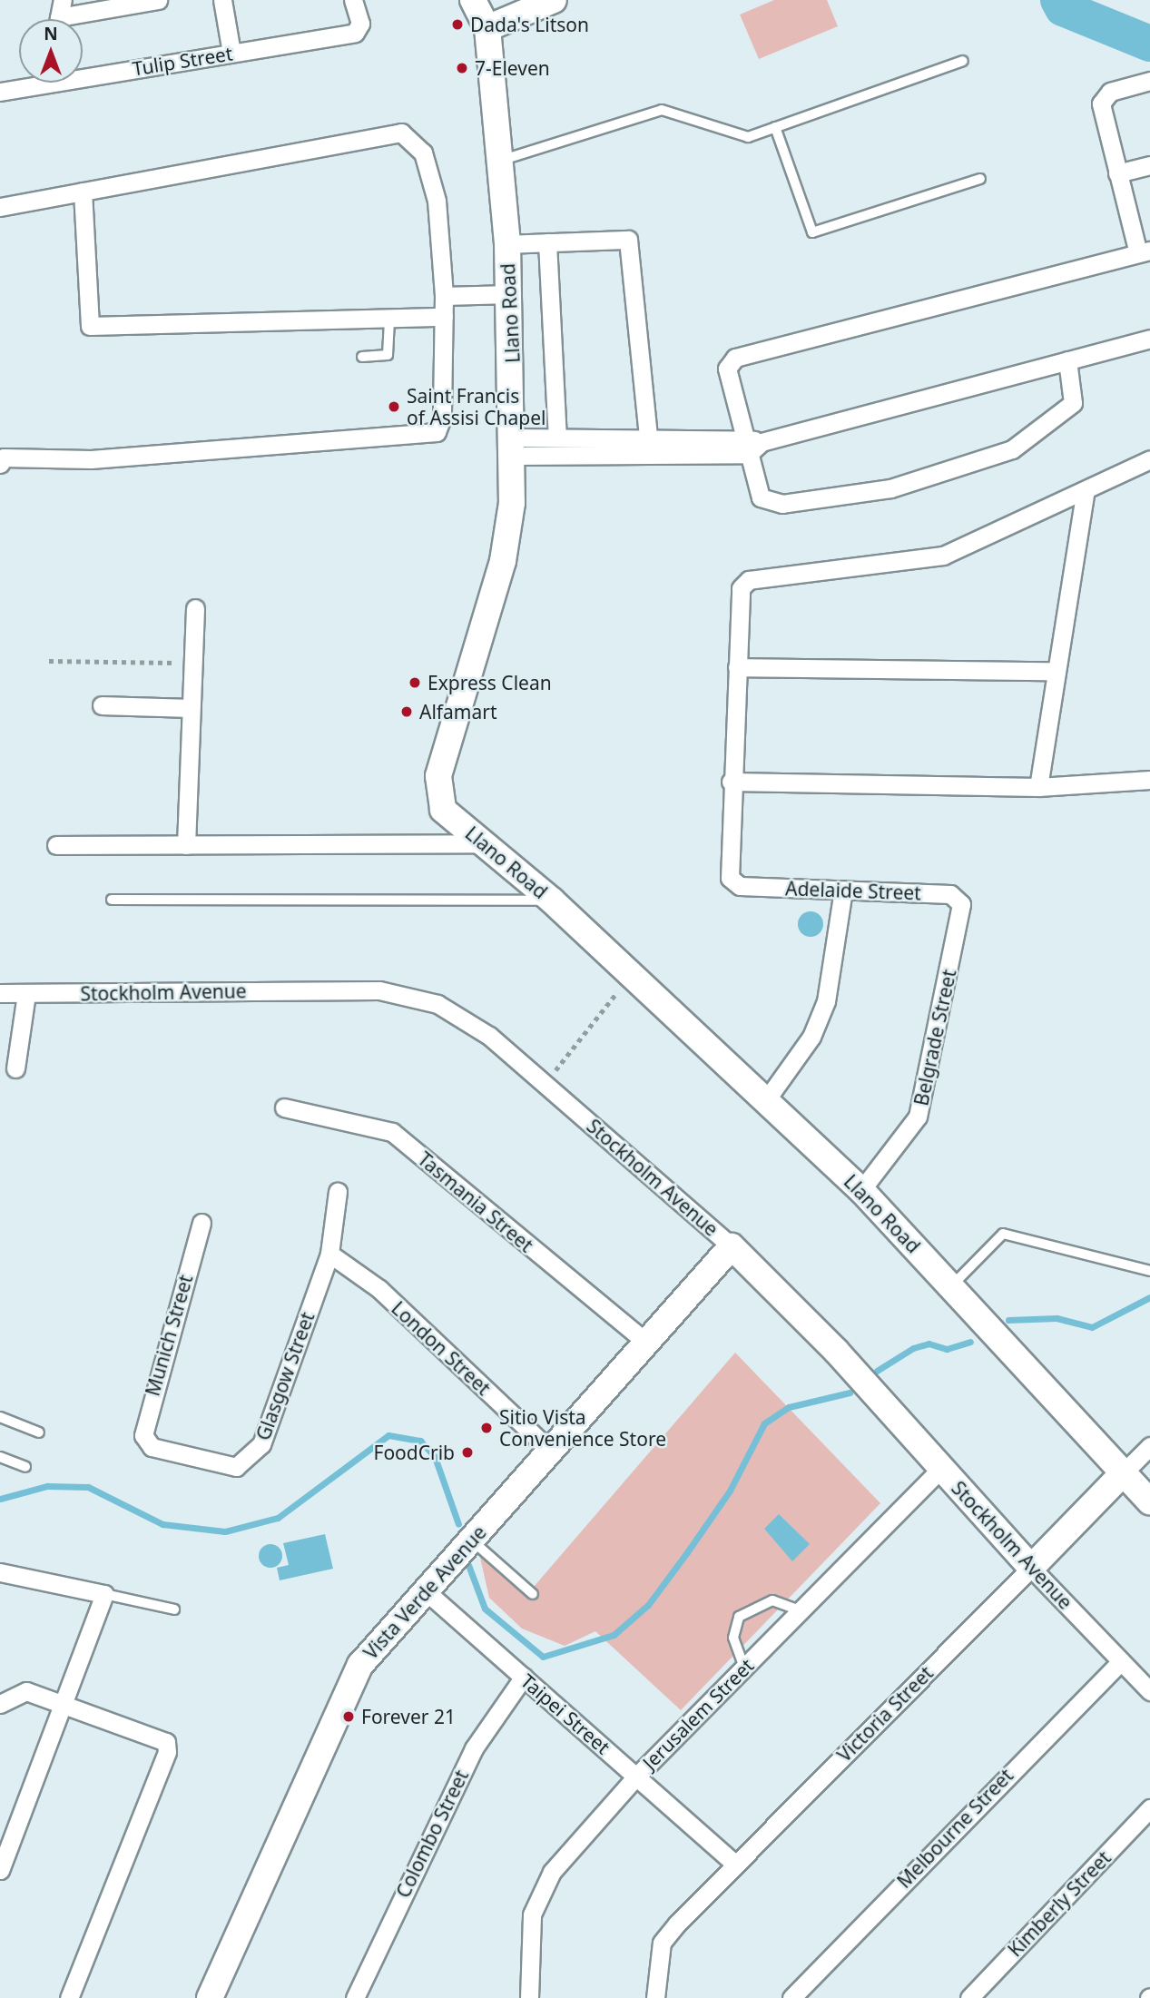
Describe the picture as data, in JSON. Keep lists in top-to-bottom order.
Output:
{
  "streets": {
    "main road": [
      "Llano Road",
      "Stockholm Avenue",
      "Vista Verde Avenue",
      "Victoria Street"
    ],
    "street": [
      "Tulip Street",
      "Adelaide Street",
      "Belgrade Street",
      "Tasmania Street",
      "Munich Street",
      "London Street",
      "Glasgow Street",
      "Taipei Street",
      "Jerusalem Street",
      "Melbourne Street",
      "Colombo Street",
      "Kimberly Street"
    ]
  },
  "crossings": [
    ["Llano Road", "Belgrade Street"],
    ["Llano Road", "Victoria Street"],
    ["Adelaide Street", "Belgrade Street"],
    ["Stockholm Avenue", "Vista Verde Avenue"],
    ["Stockholm Avenue", "Jerusalem Street"],
    ["Stockholm Avenue", "Victoria Street"],
    ["Stockholm Avenue", "Melbourne Street"],
    ["Tasmania Street", "Vista Verde Avenue"],
    ["Munich Street", "Glasgow Street"],
    ["London Street", "Glasgow Street"],
    ["London Street", "Vista Verde Avenue"],
    ["Vista Verde Avenue", "Taipei Street"],
    ["Taipei Street", "Jerusalem Street"],
    ["Taipei Street", "Victoria Street"],
    ["Taipei Street", "Colombo Street"]
  ],
  "places": [
    "Dada's Litson",
    "7-Eleven",
    "Saint Francis of Assisi Chapel",
    "Express Clean",
    "Alfamart",
    "Sitio Vista Convenience Store",
    "FoodCrib",
    "Forever 21"
  ],
  "north": "top"
}
